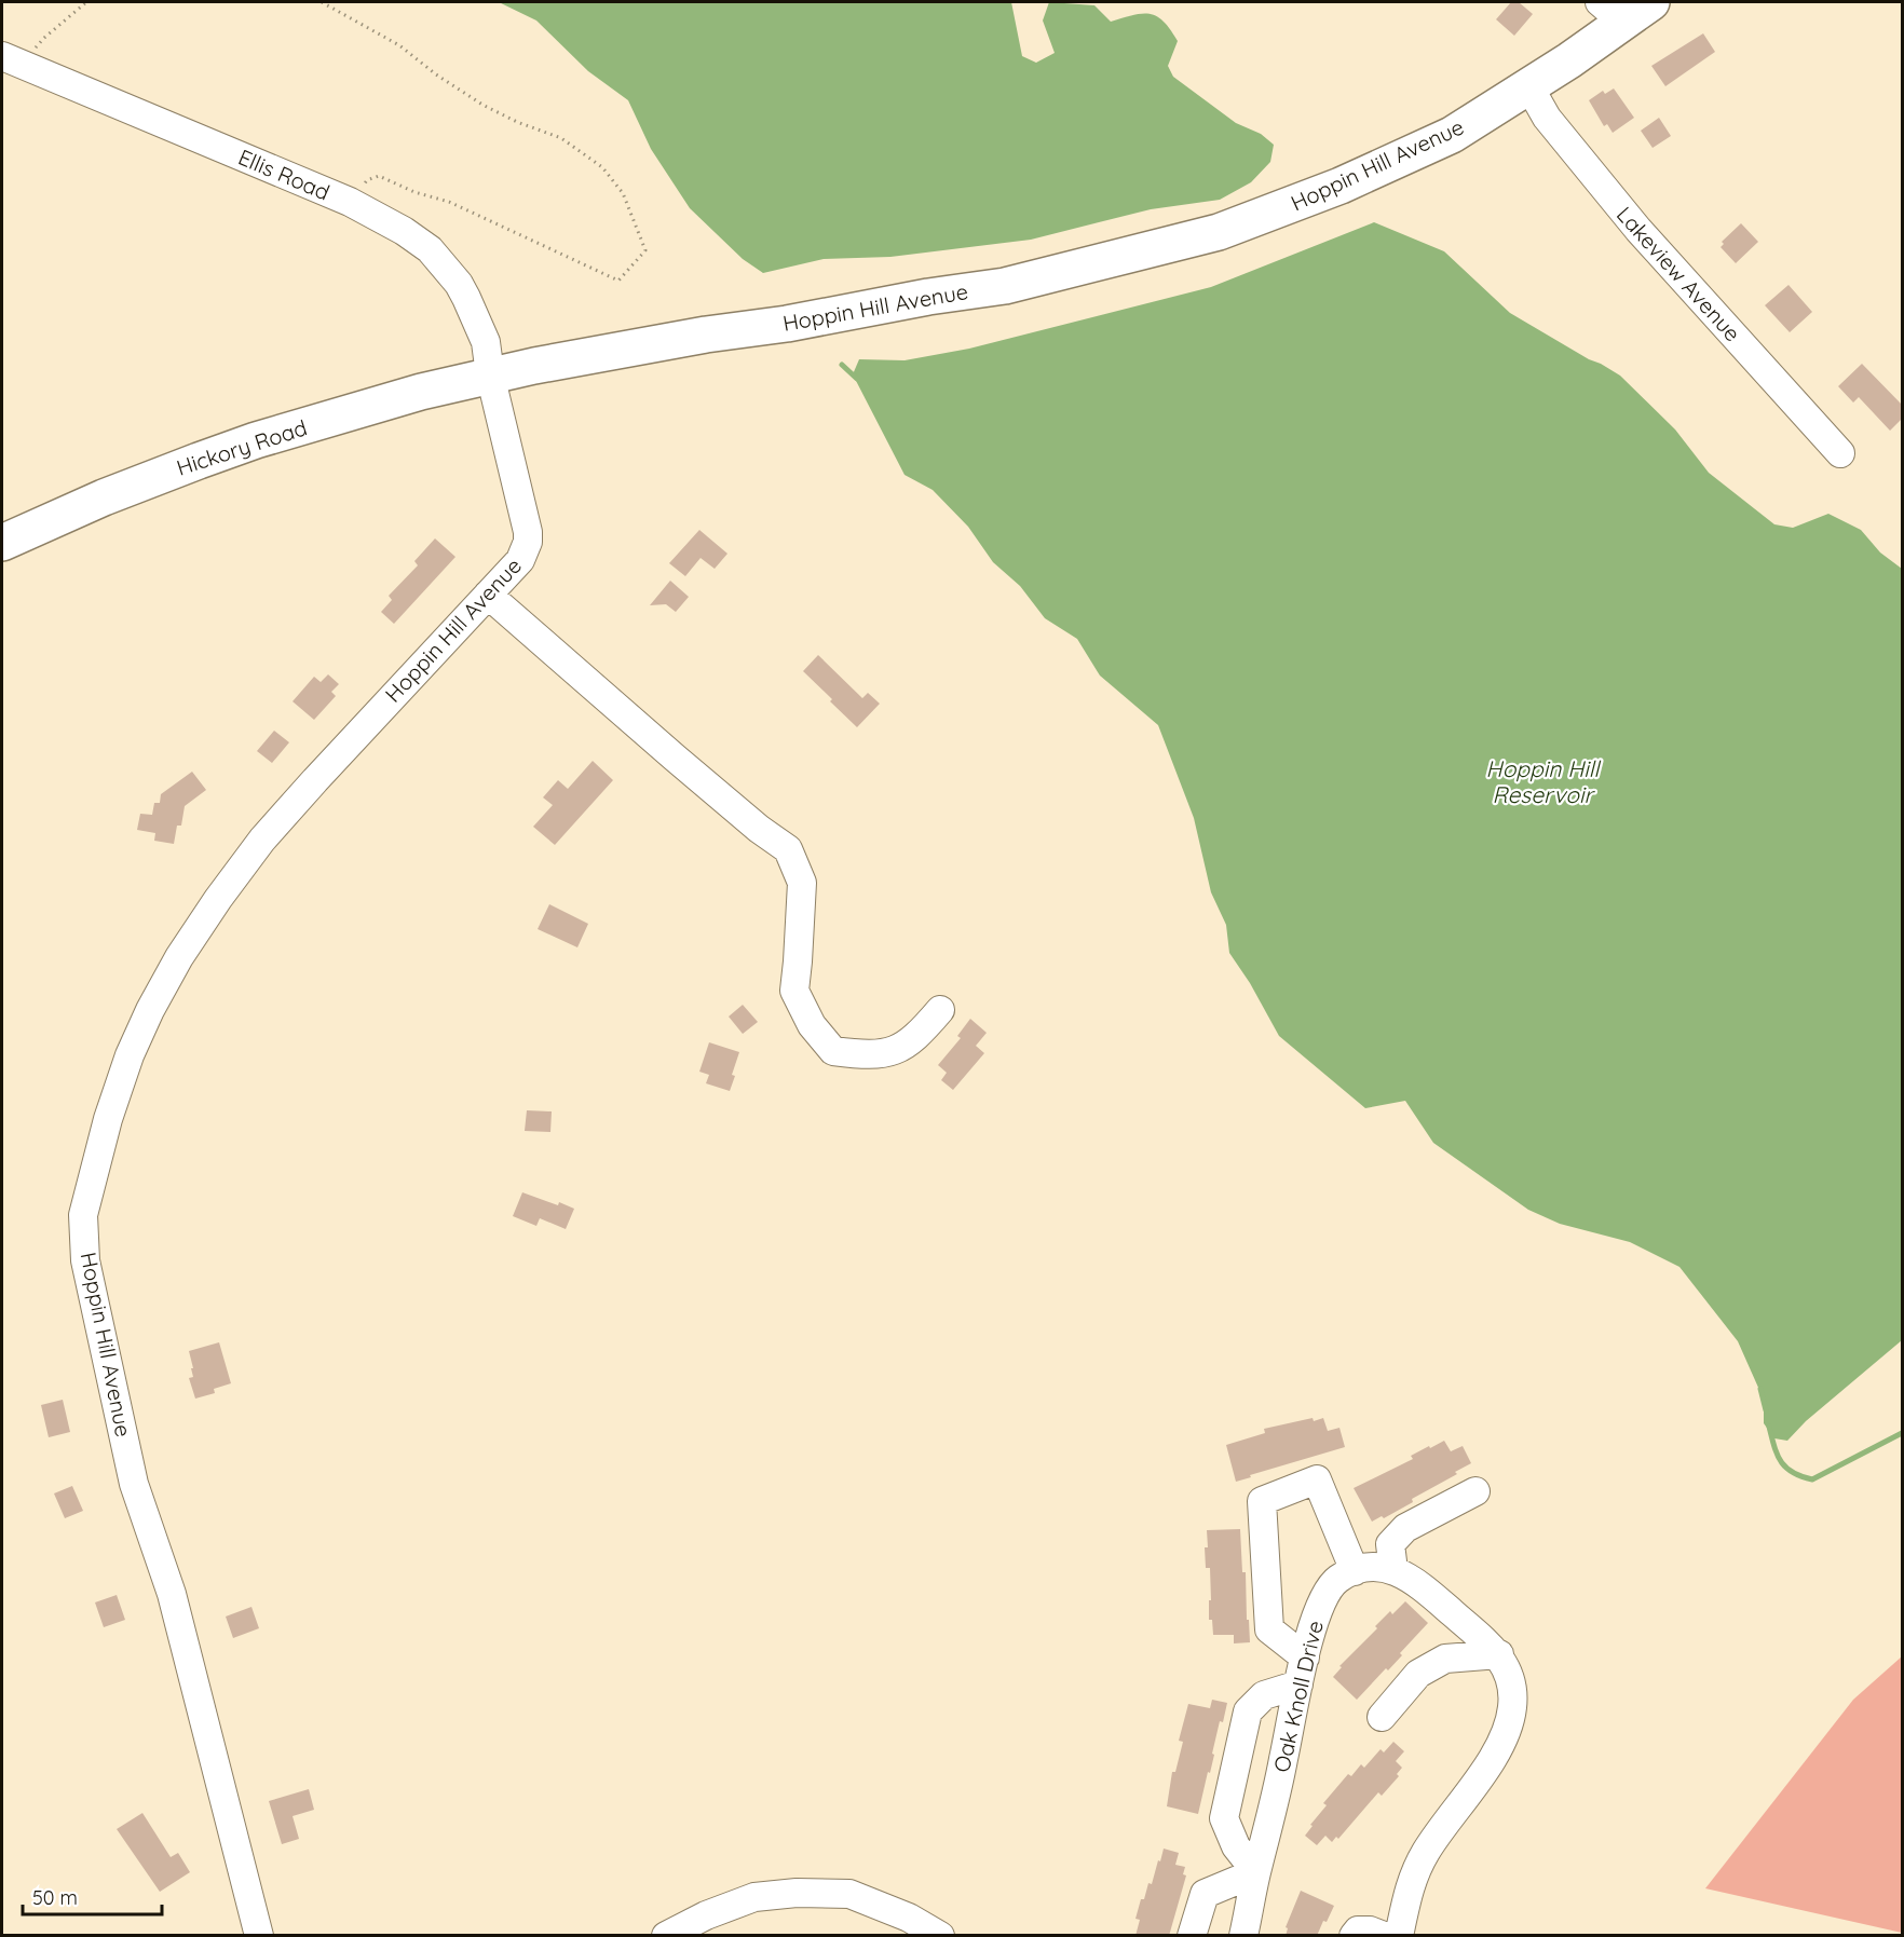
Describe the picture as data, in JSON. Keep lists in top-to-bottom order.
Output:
{
  "streets": {
    "main road": ["Hoppin Hill Avenue", "Hickory Road"],
    "street": ["Ellis Road", "Lakeview Avenue", "Oak Knoll Drive"]
  },
  "crossings": [
    ["Hoppin Hill Avenue", "Ellis Road"],
    ["Hoppin Hill Avenue", "Lakeview Avenue"],
    ["Hoppin Hill Avenue", "Hickory Road"],
    ["Ellis Road", "Hickory Road"]
  ],
  "water": ["Hoppin Hill Reservoir"],
  "scale_bar": "50 m"
}
